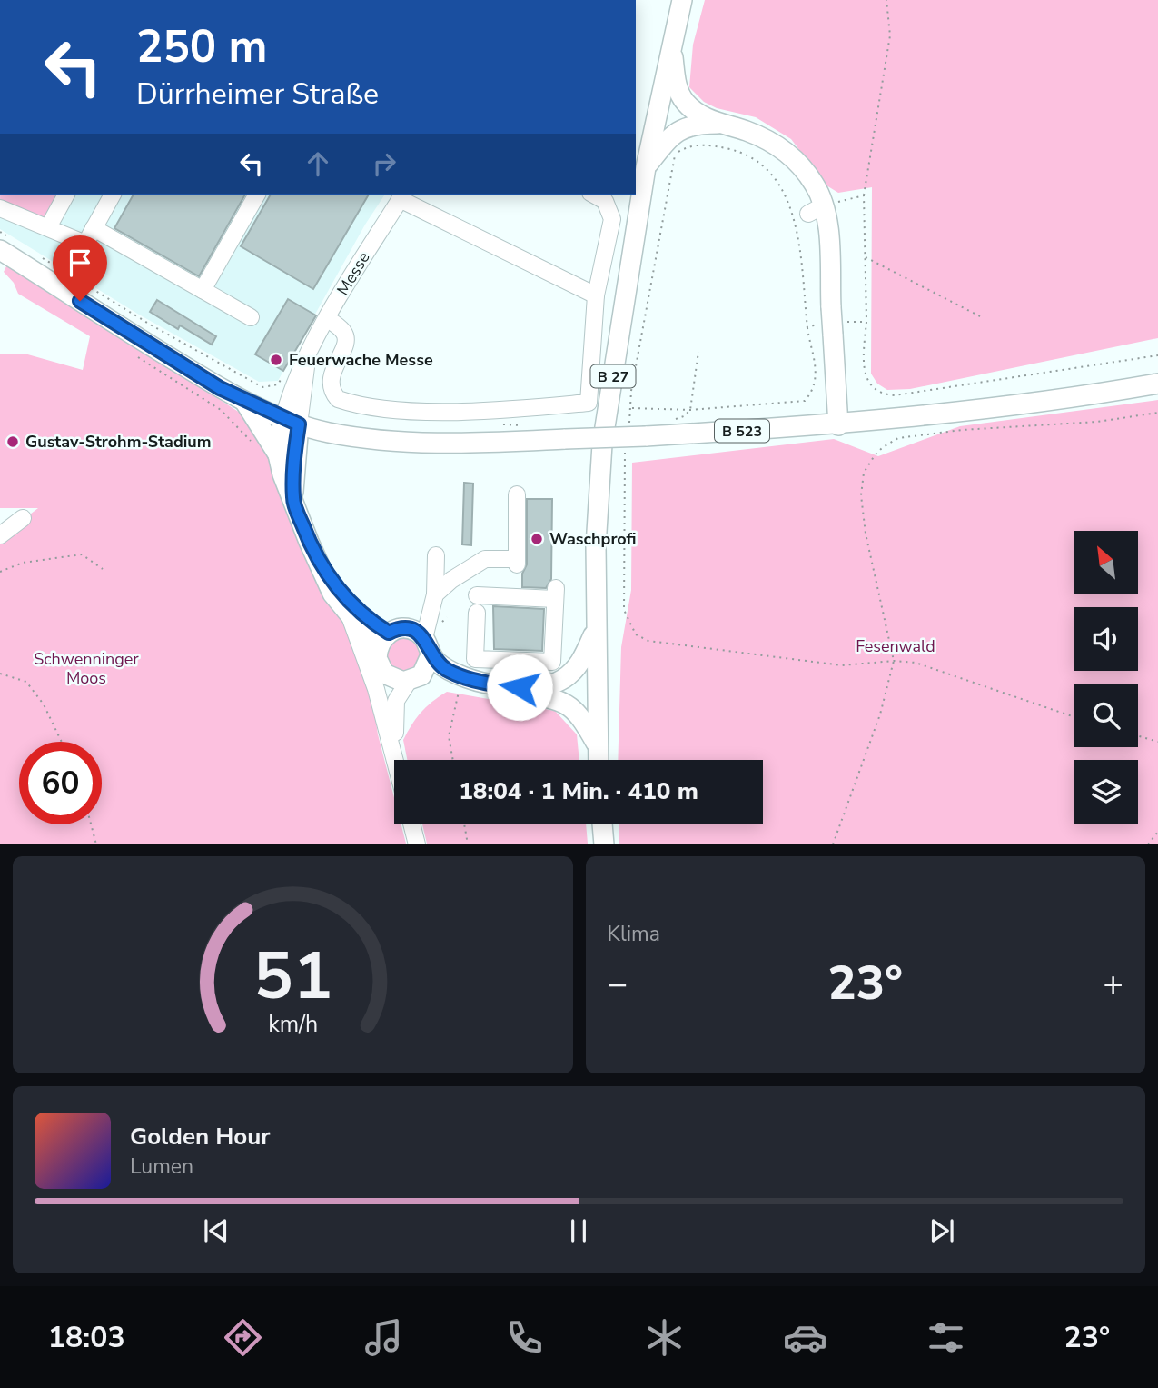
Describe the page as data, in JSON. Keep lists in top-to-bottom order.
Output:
{
  "streets": {
    "main road": ["B 27", "B 523"],
    "street": ["Messe"]
  },
  "crossings": [
    ["Messe", "B 523"]
  ],
  "parks": ["Fesenwald", "Schwenninger Moos"],
  "places": ["Feuerwache Messe", "Gustav-Strohm-Stadium", "Waschprofi"],
  "north": "top left",
  "page": {
    "turn": ["250 m", "Dürrheimer Straße"],
    "limit": "60",
    "trip": "18:04 · 1 Min. · 410 m",
    "tile": "Klima",
    "heat": ["−", "23°", "+"],
    "song": ["Golden Hour", "Lumen"],
    "tabs": ["18:03", "23°"],
    "gauge": ["51", "km/h"]
  }
}
